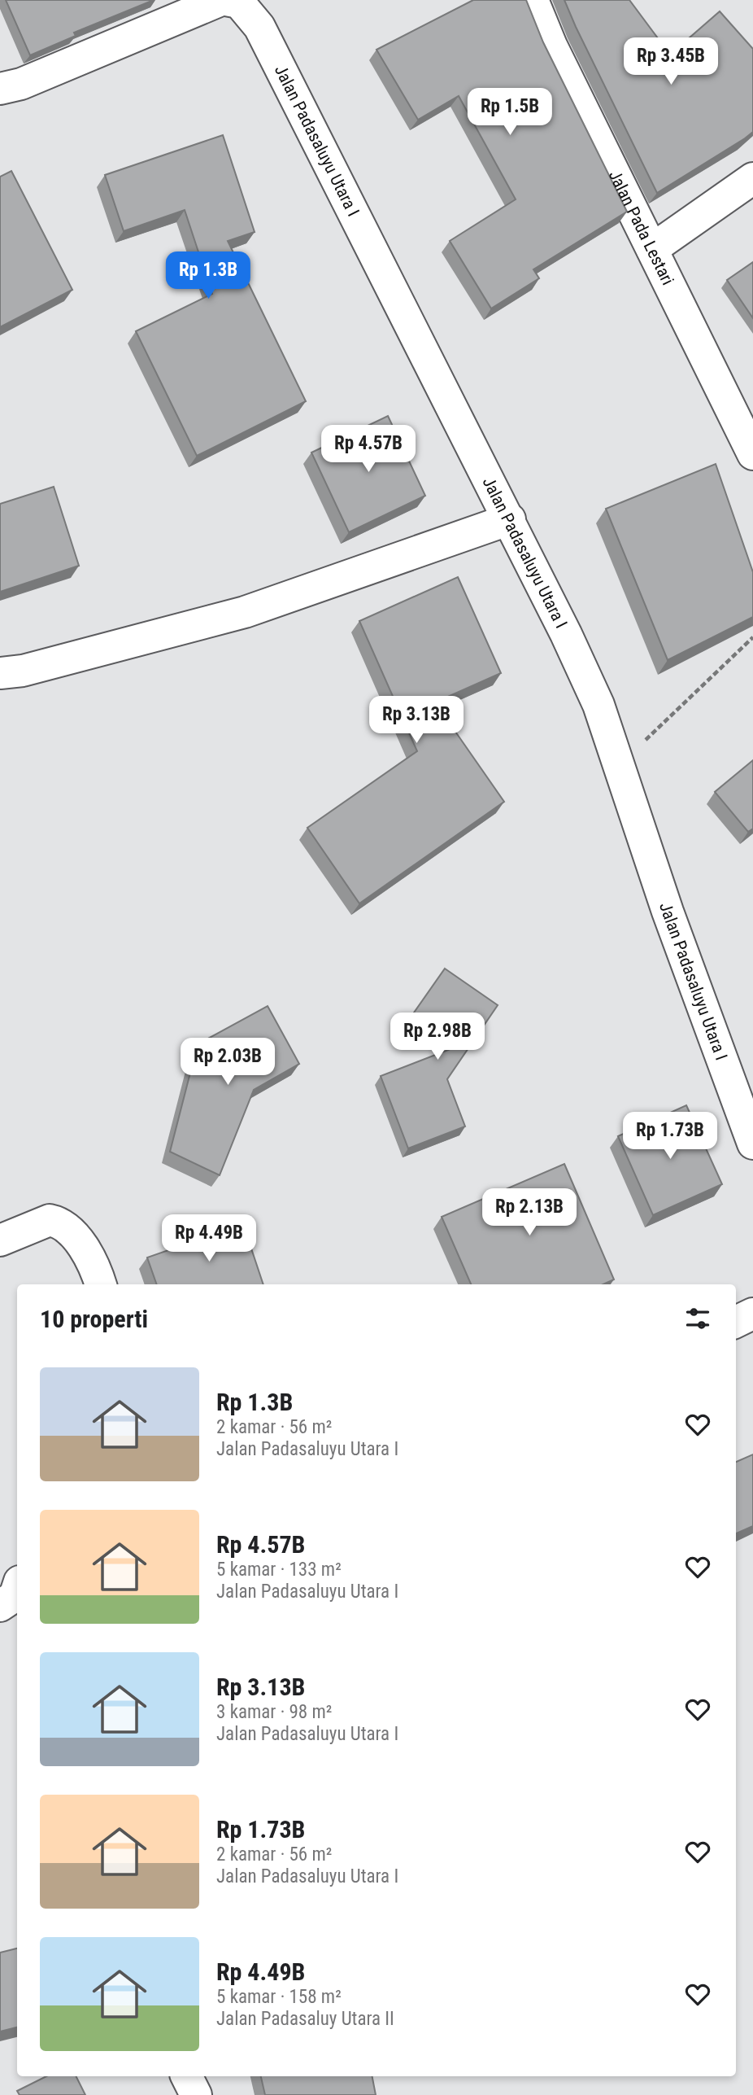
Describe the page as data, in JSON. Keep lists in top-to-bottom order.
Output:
{
  "streets": {
    "street": ["Jalan Padasaluyu Utara I", "Jalan Pada Lestari"]
  },
  "page": {
    "price": [
      "Rp 3.45B",
      "Rp 1.5B",
      "Rp 1.3B",
      "Rp 4.57B",
      "Rp 3.13B",
      "Rp 2.98B",
      "Rp 2.03B",
      "Rp 1.73B",
      "Rp 2.13B",
      "Rp 4.49B"
    ],
    "heading": "10 properti",
    "list": [
      {
        "name": "Rp 1.3B",
        "note": "2 kamar · 56 m² · Jalan Padasaluyu Utara I"
      },
      {
        "name": "Rp 4.57B",
        "note": "5 kamar · 133 m² · Jalan Padasaluyu Utara I"
      },
      {
        "name": "Rp 3.13B",
        "note": "3 kamar · 98 m² · Jalan Padasaluyu Utara I"
      },
      {
        "name": "Rp 1.73B",
        "note": "2 kamar · 56 m² · Jalan Padasaluyu Utara I"
      },
      {
        "name": "Rp 4.49B",
        "note": "5 kamar · 158 m² · Jalan Padasaluy Utara II"
      }
    ]
  }
}
